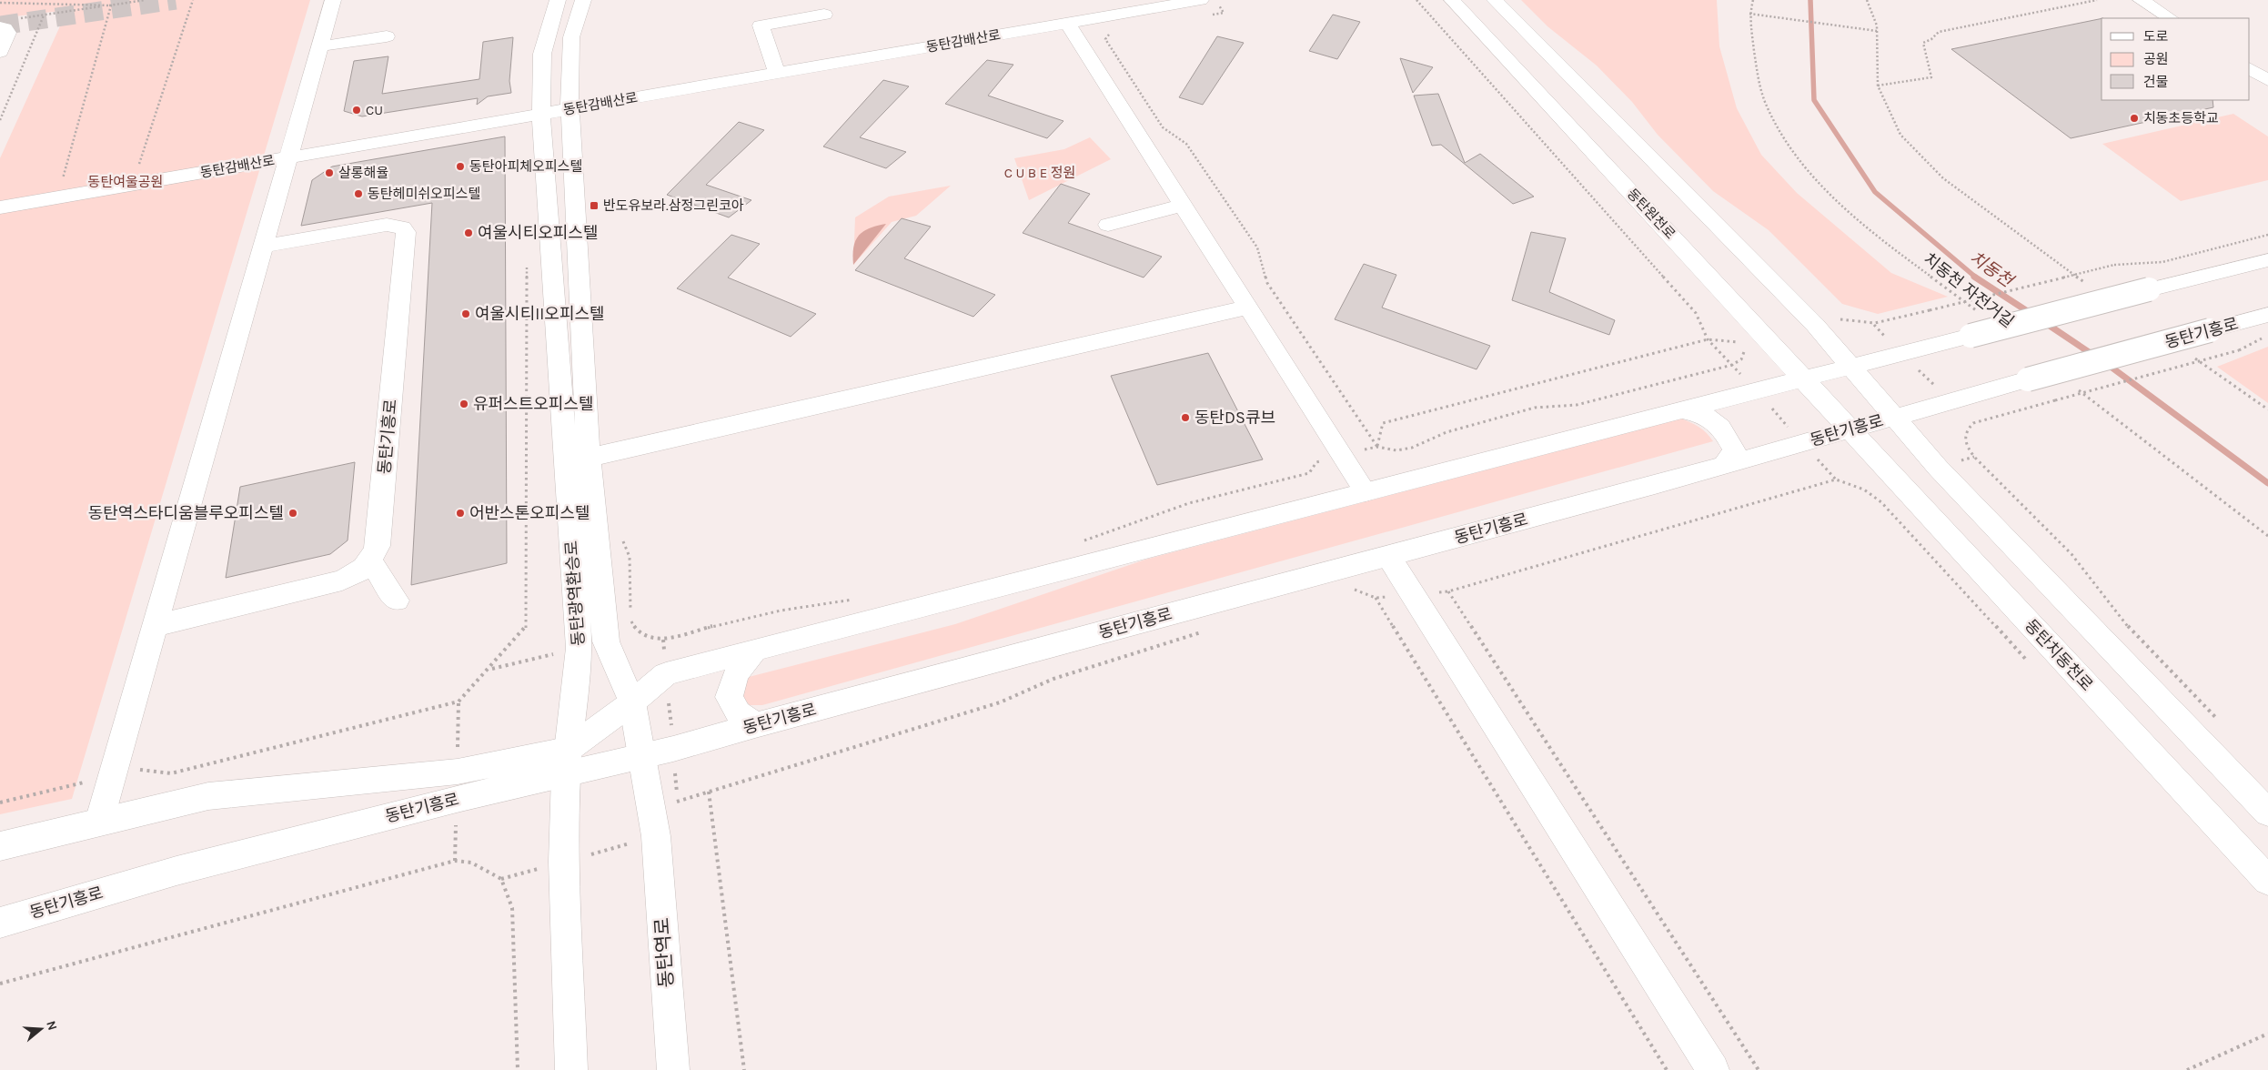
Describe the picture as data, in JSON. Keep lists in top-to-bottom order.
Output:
{
  "streets": {
    "street": [
      "동탄감배산로",
      "동탄원천로",
      "동탄기흥로",
      "동탄광역환승로",
      "동탄치동천로",
      "동탄역로"
    ],
    "path": ["치동천 자전거길"]
  },
  "crossings": [
    ["동탄감배산로", "동탄광역환승로"],
    ["동탄원천로", "동탄기흥로"],
    ["동탄원천로", "동탄치동천로"],
    ["동탄기흥로", "동탄광역환승로"],
    ["동탄기흥로", "동탄치동천로"],
    ["동탄광역환승로", "동탄역로"]
  ],
  "water": ["치동천"],
  "parks": ["C U B E 정원", "동탄여울공원"],
  "places": {
    "other": [
      "CU",
      "치동초등학교",
      "동탄아피체오피스텔",
      "살롱해율",
      "동탄헤미쉬오피스텔",
      "여울시티오피스텔",
      "여울시티II오피스텔",
      "유퍼스트오피스텔",
      "동탄DS큐브",
      "동탄역스타디움블루오피스텔",
      "어반스톤오피스텔"
    ],
    "transit": ["반도유보라.삼정그린코아"]
  },
  "legend": ["도로", "공원", "건물"],
  "north": "right"
}
